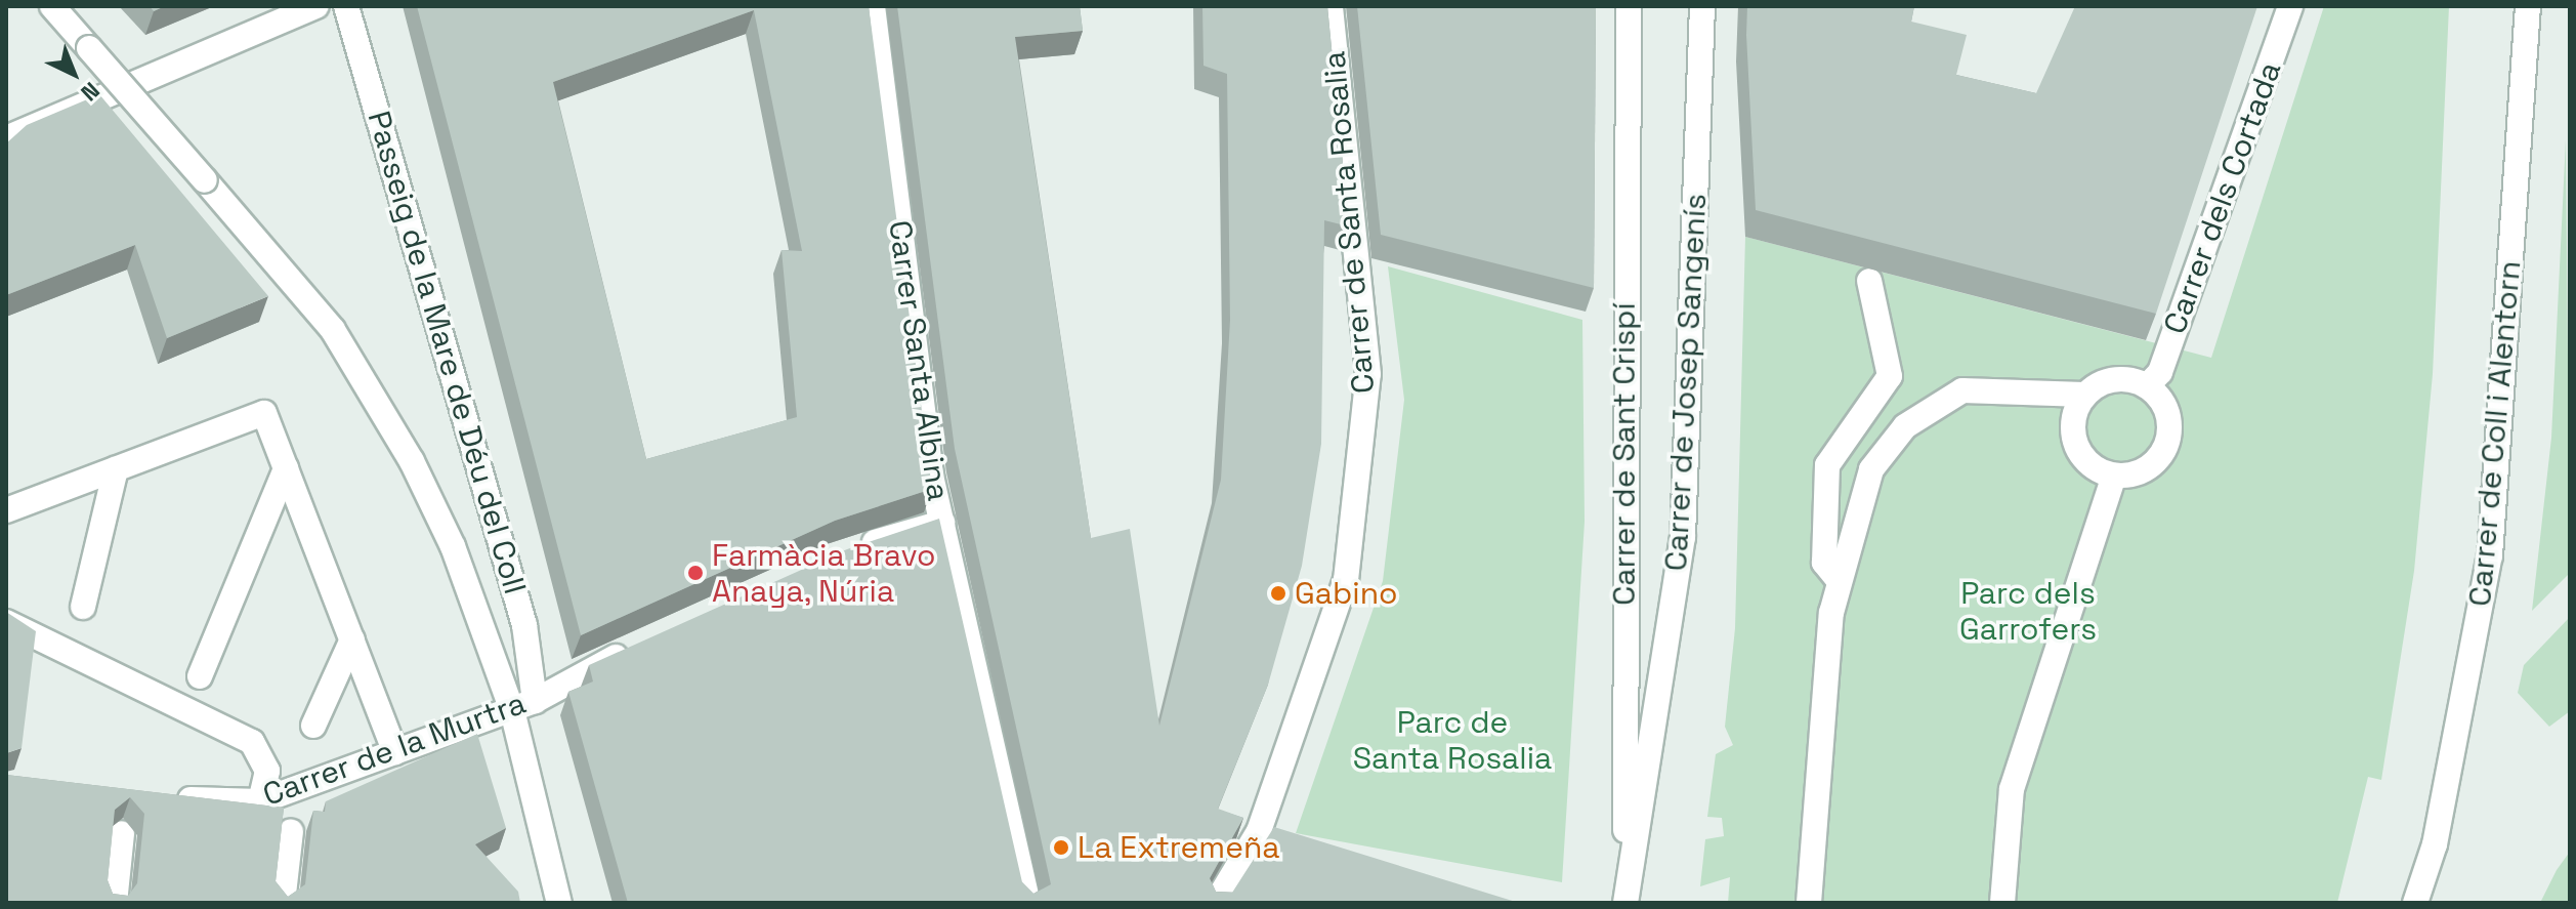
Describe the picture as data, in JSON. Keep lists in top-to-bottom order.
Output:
{
  "streets": {
    "street": [
      "Carrer dels Cortada",
      "Carrer de Santa Rosalia",
      "Passeig de la Mare de Déu del Coll",
      "Carrer Santa Albina",
      "Carrer de Josep Sangenís",
      "Carrer de Coll i Alentorn",
      "Carrer de Sant Crispí",
      "Carrer de la Murtra"
    ]
  },
  "crossings": [
    ["Passeig de la Mare de Déu del Coll", "Carrer de la Murtra"],
    ["Carrer de Josep Sangenís", "Carrer de Sant Crispí"]
  ],
  "parks": ["Parc dels Garrofers", "Parc de Santa Rosalia"],
  "places": ["Farmàcia Bravo Anaya, Núria", "Gabino", "La Extremeña"],
  "north": "bottom right"
}
